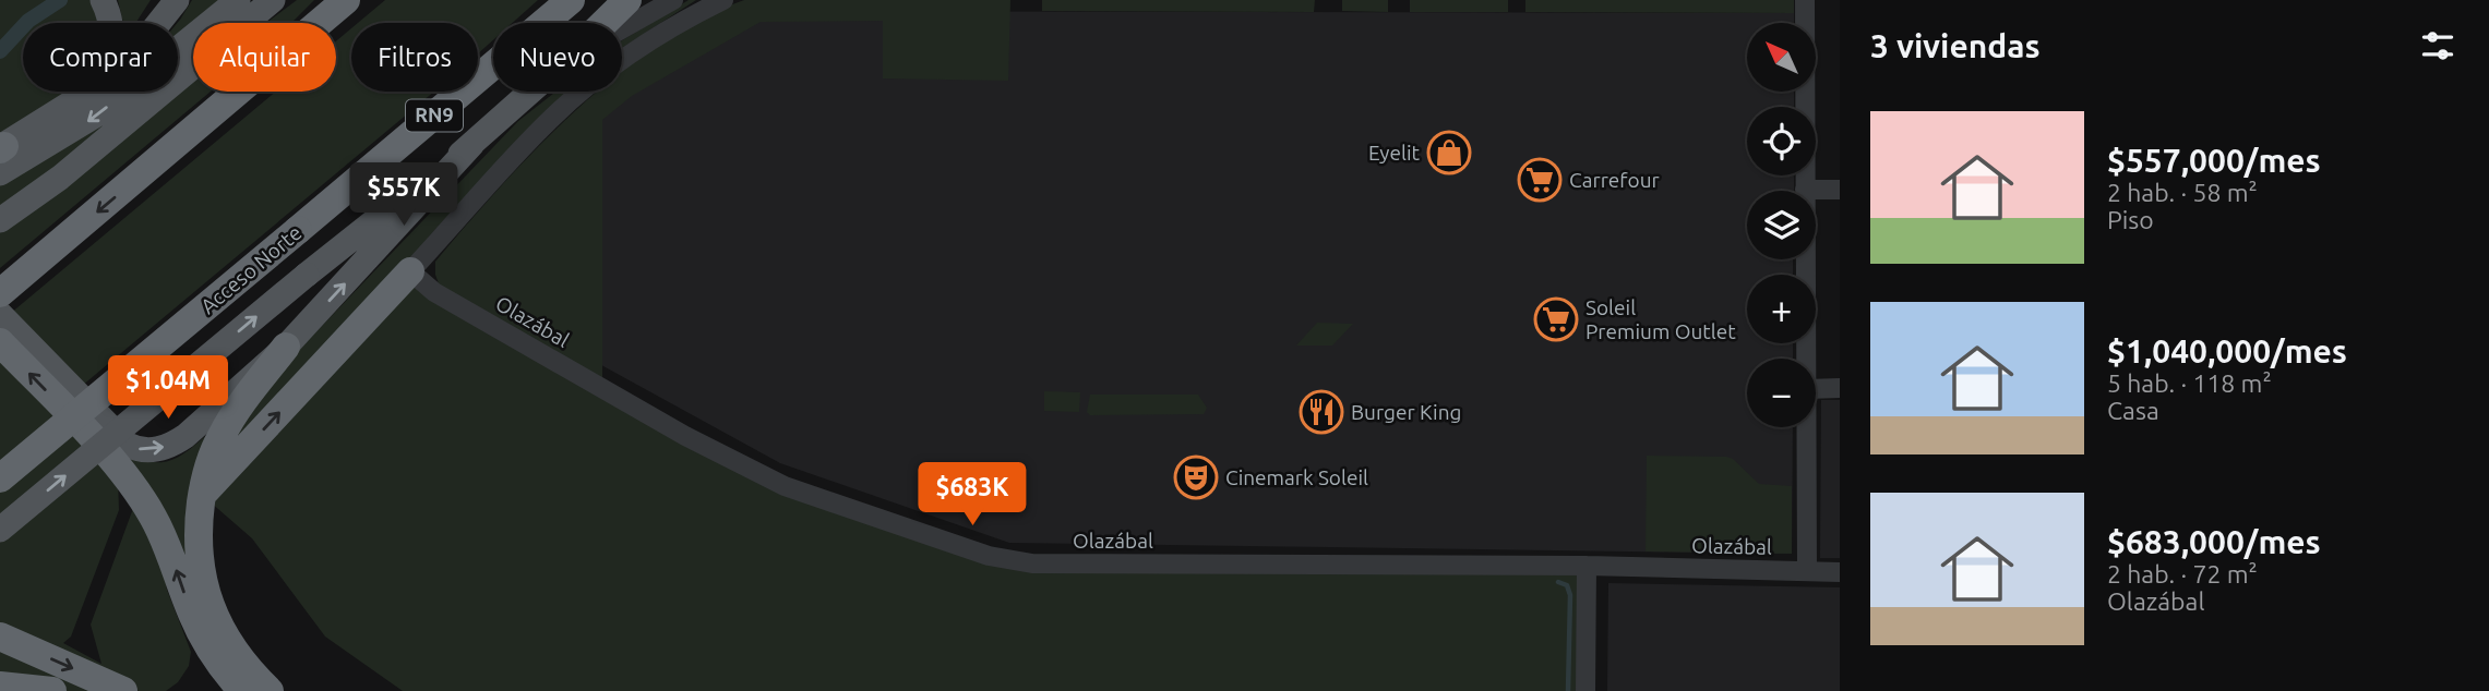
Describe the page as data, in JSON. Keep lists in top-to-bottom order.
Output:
{
  "streets": {
    "highway": ["RN9", "Acceso Norte"],
    "street": ["Olazábal"]
  },
  "places": {
    "shop": ["Eyelit"],
    "supermarket": ["Carrefour", "Soleil Premium Outlet"],
    "restaurant": ["Burger King"],
    "theatre": ["Cinemark Soleil"]
  },
  "north": "top left",
  "page": {
    "heading": "3 viviendas",
    "map_buttons": ["+", "−"],
    "chip": [
      "Comprar",
      "Alquilar",
      "Filtros",
      "Nuevo"
    ],
    "list": [
      {
        "name": "$557,000/mes",
        "note": "2 hab. · 58 m² · Piso"
      },
      {
        "name": "$1,040,000/mes",
        "note": "5 hab. · 118 m² · Casa"
      },
      {
        "name": "$683,000/mes",
        "note": "2 hab. · 72 m² · Olazábal"
      }
    ],
    "price": ["$557K", "$1.04M", "$683K"]
  }
}
